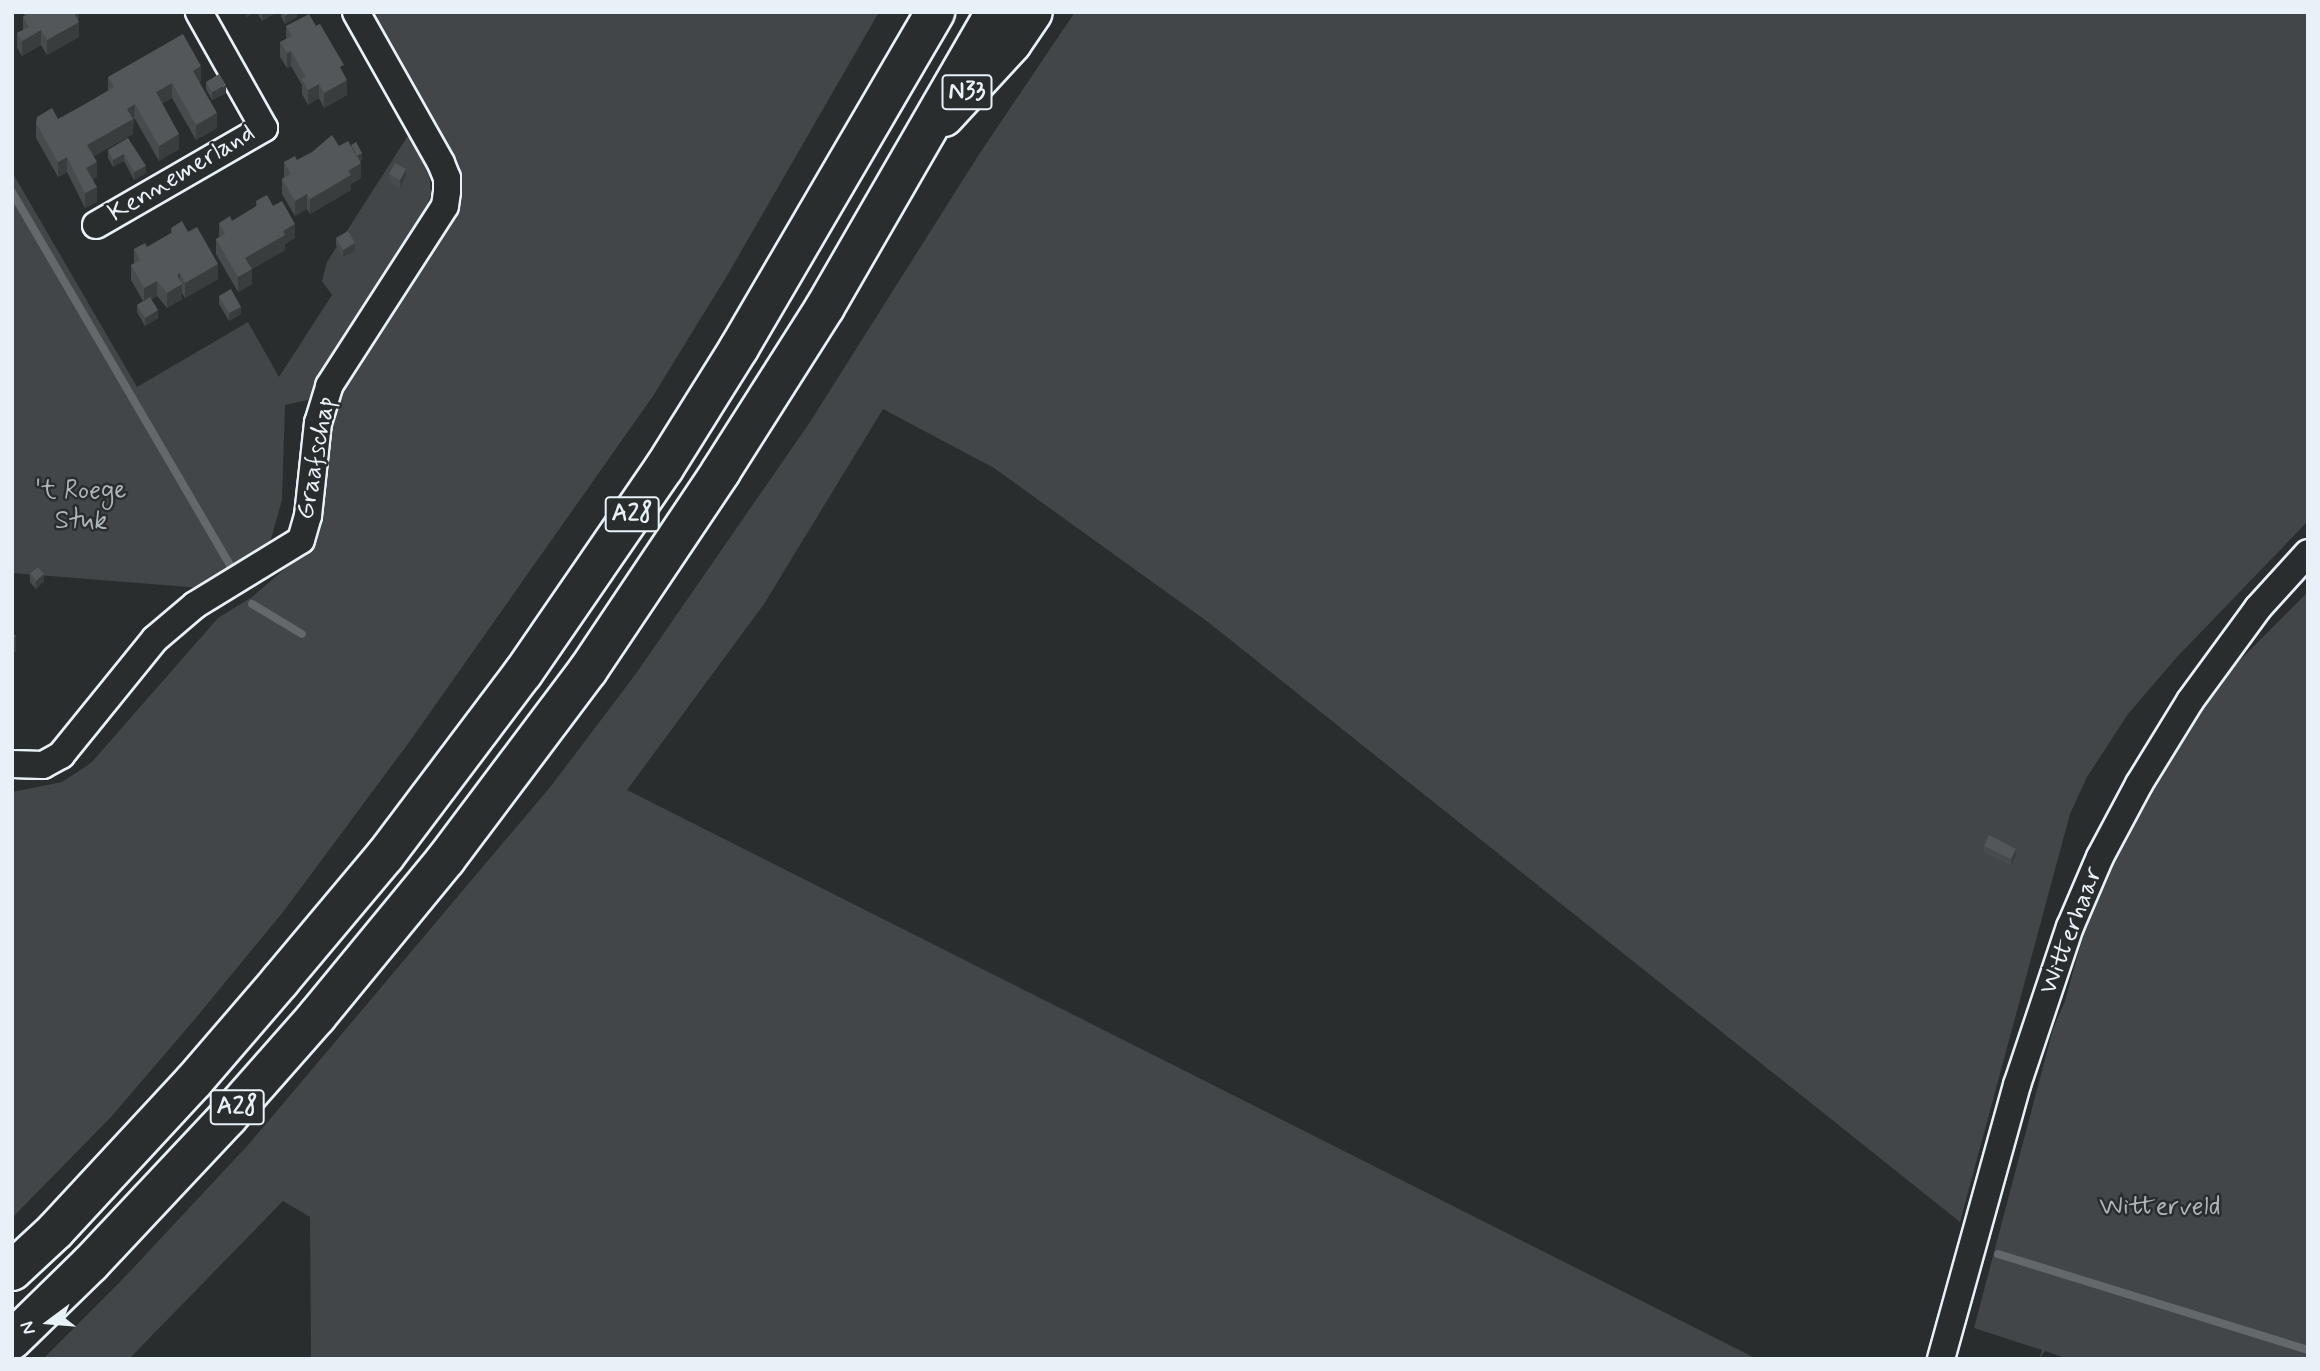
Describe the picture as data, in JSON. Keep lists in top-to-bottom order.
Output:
{
  "streets": {
    "highway": ["N33", "A28"],
    "street": ["Kennemerland", "Graafschap", "Witterhaar"]
  },
  "crossings": [
    ["N33", "A28"]
  ],
  "parks": ["'t Roege Stuk", "Witterveld"],
  "north": "left"
}
